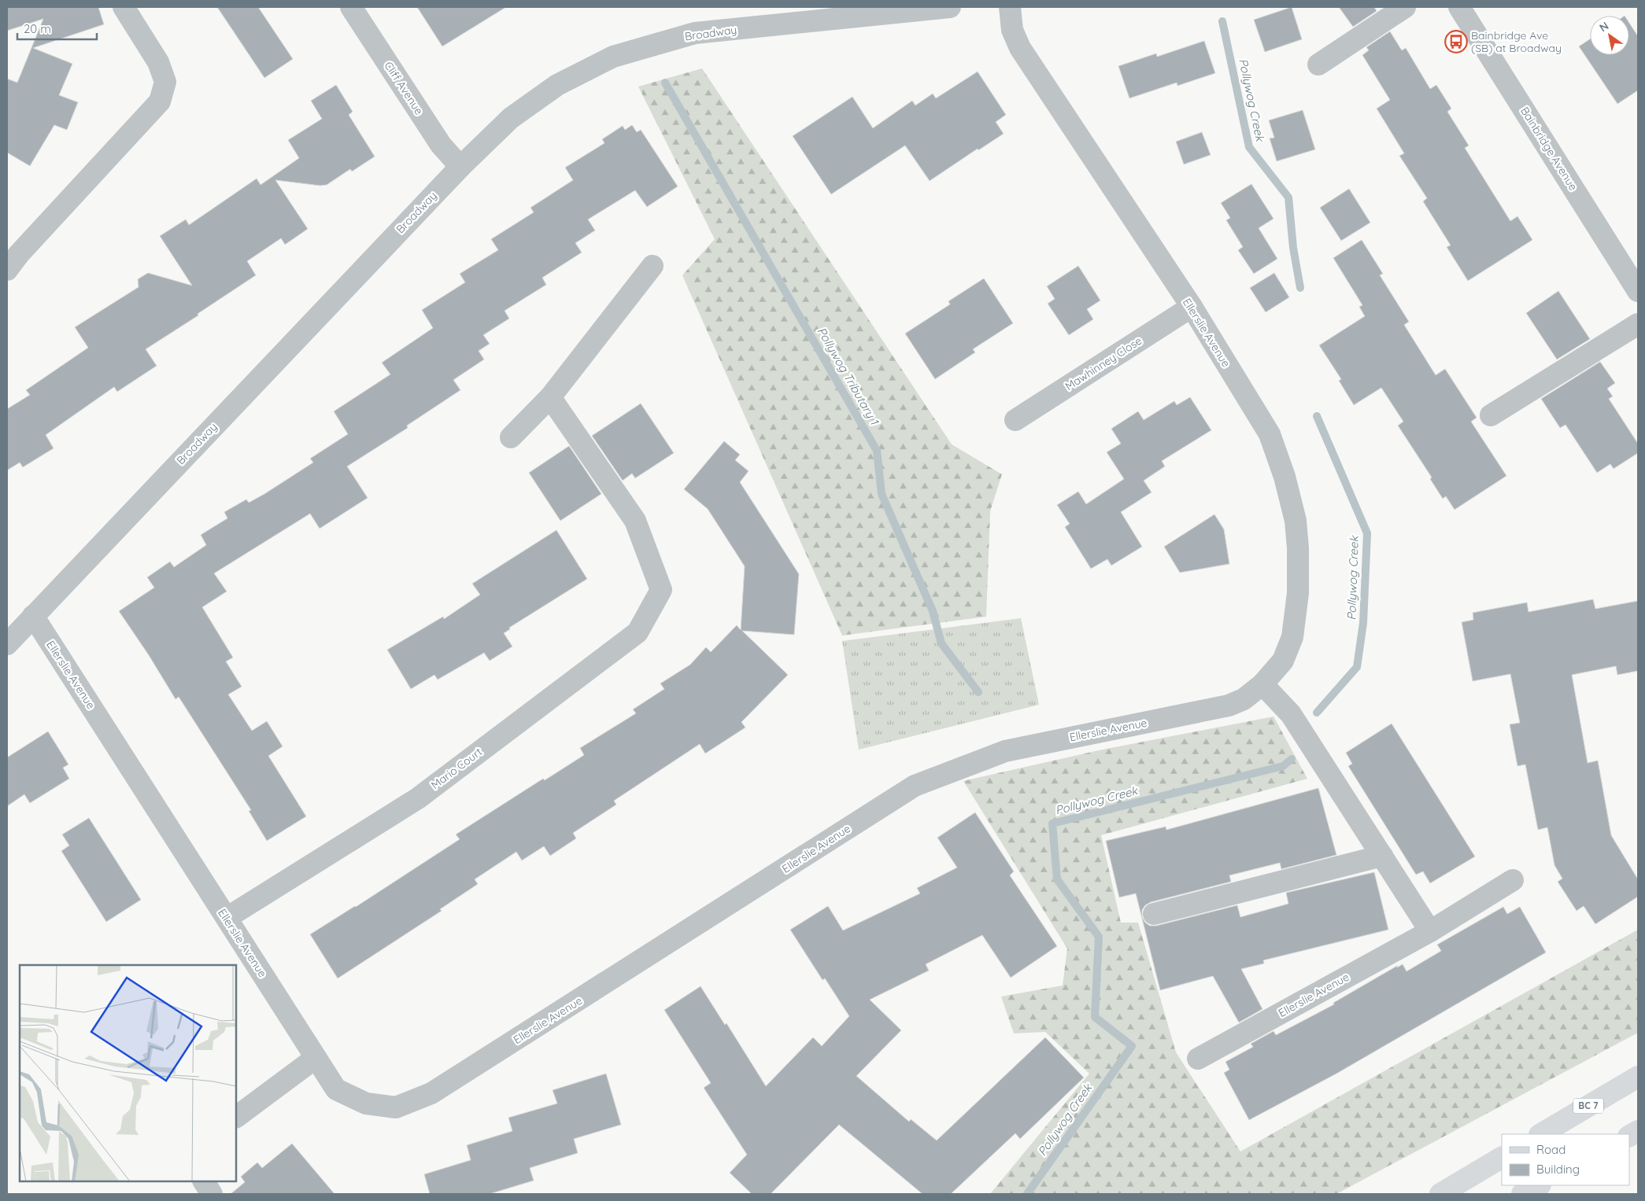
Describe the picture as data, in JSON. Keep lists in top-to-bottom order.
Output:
{
  "streets": {
    "main road": ["BC 7"],
    "street": [
      "Broadway",
      "Cliff Avenue",
      "Bainbridge Avenue",
      "Ellerslie Avenue",
      "Mawhinney Close",
      "Mario Court"
    ]
  },
  "crossings": [
    ["Broadway", "Cliff Avenue"],
    ["Broadway", "Ellerslie Avenue"],
    ["Ellerslie Avenue", "Mawhinney Close"],
    ["Ellerslie Avenue", "Mario Court"]
  ],
  "water": ["Pollywog Creek", "Pollywog Tributary 1"],
  "places": {
    "bus stop": ["Bainbridge Ave (SB) at Broadway"]
  },
  "legend": ["Road", "Building"],
  "scale_bar": "20 m",
  "north": "top left"
}
